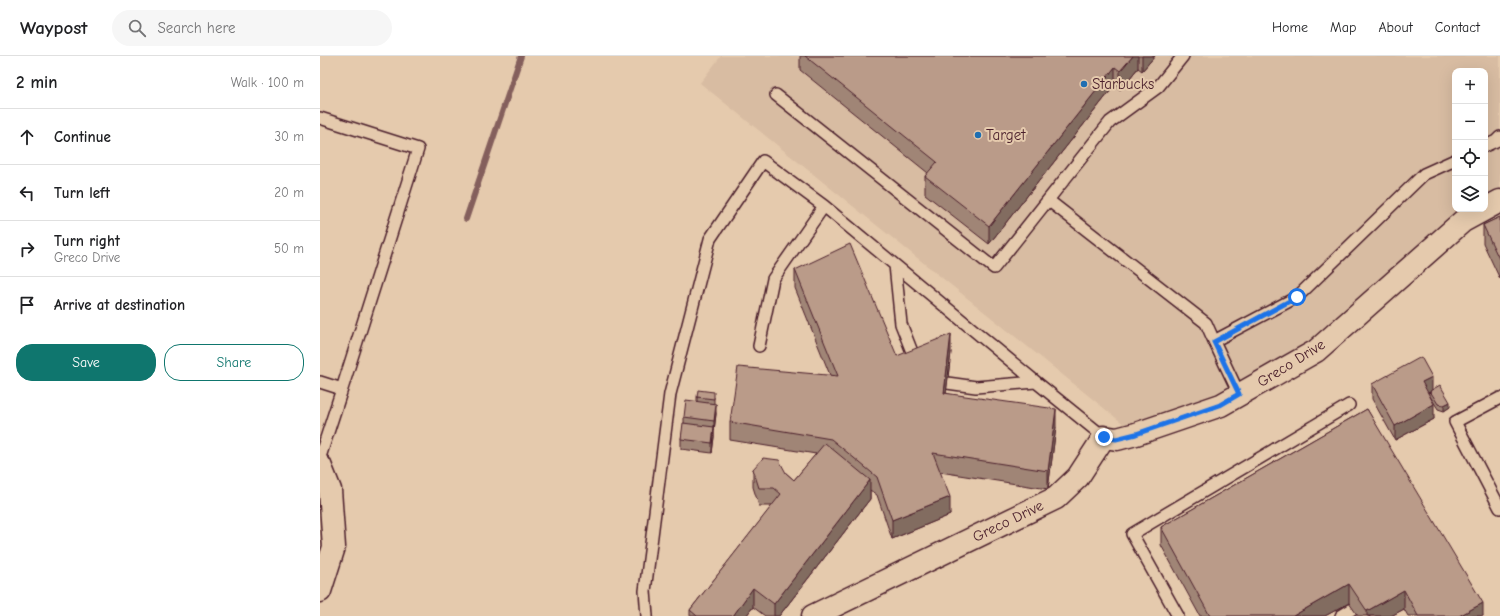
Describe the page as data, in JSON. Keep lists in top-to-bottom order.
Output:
{
  "streets": {
    "street": ["Greco Drive"]
  },
  "places": ["Starbucks", "Target"],
  "page": {
    "header": "Waypost",
    "search": "Search here",
    "nav": [
      "Home",
      "Map",
      "About",
      "Contact"
    ],
    "heading": ["2 min", "Walk · 100 m"],
    "map_buttons": ["+", "−"],
    "list": [
      ["Continue", "30 m"],
      ["Turn left", "20 m"],
      ["Turn right", "Greco Drive", "50 m"],
      "Arrive at destination"
    ],
    "buttons": ["Save", "Share"]
  }
}
